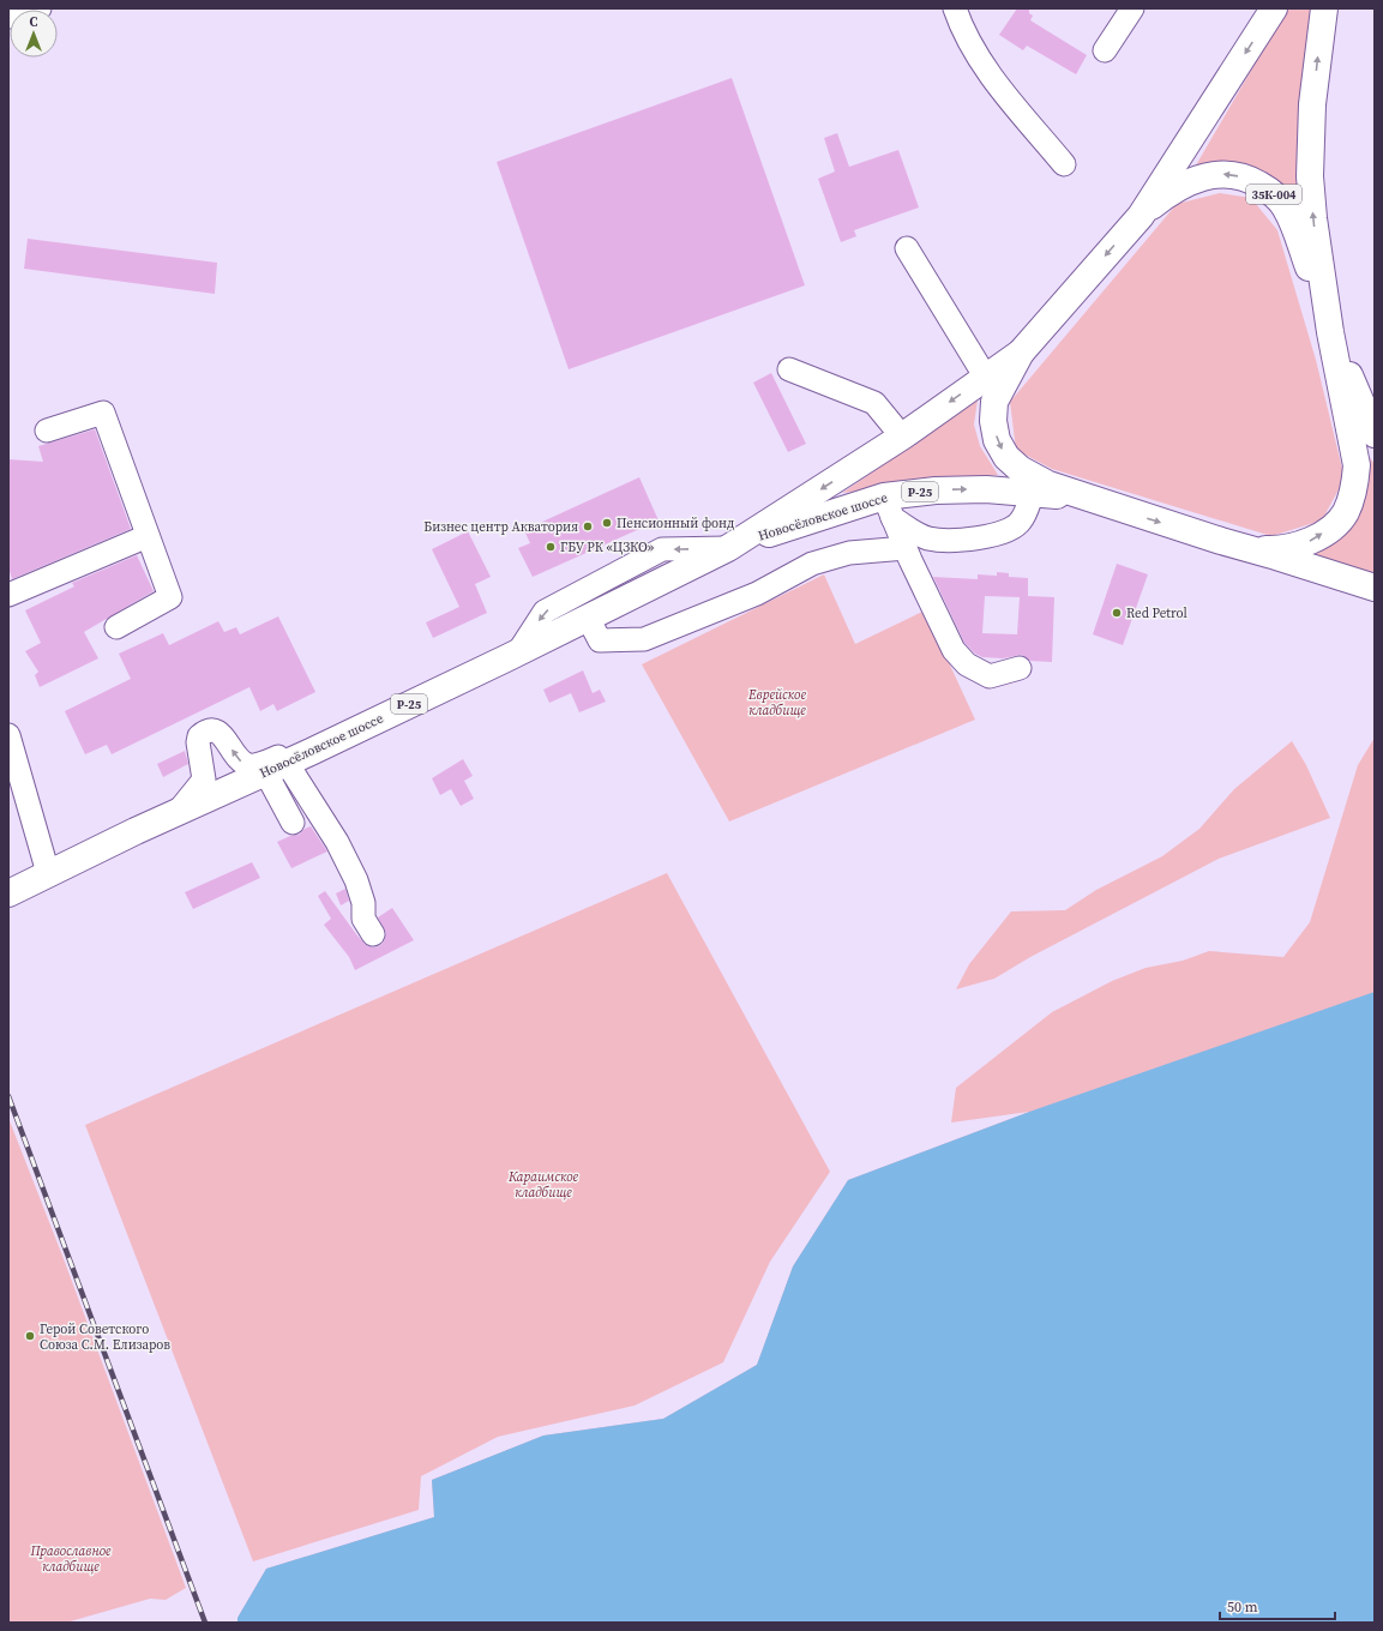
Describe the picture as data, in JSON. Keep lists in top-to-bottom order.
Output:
{
  "streets": {
    "main road": ["35К-004", "Р-25", "Новосёловское шоссе"]
  },
  "crossings": [
    ["35К-004", "Новосёловское шоссе"]
  ],
  "parks": ["Еврейское кладбище", "Караимское кладбище", "Православное кладбище"],
  "places": [
    "Пенсионный фонд",
    "Бизнес центр Акватория",
    "ГБУ РК «ЦЗКО»",
    "Red Petrol",
    "Герой Советского Союза С.М. Елизаров"
  ],
  "scale_bar": "50 m",
  "north": "top"
}
